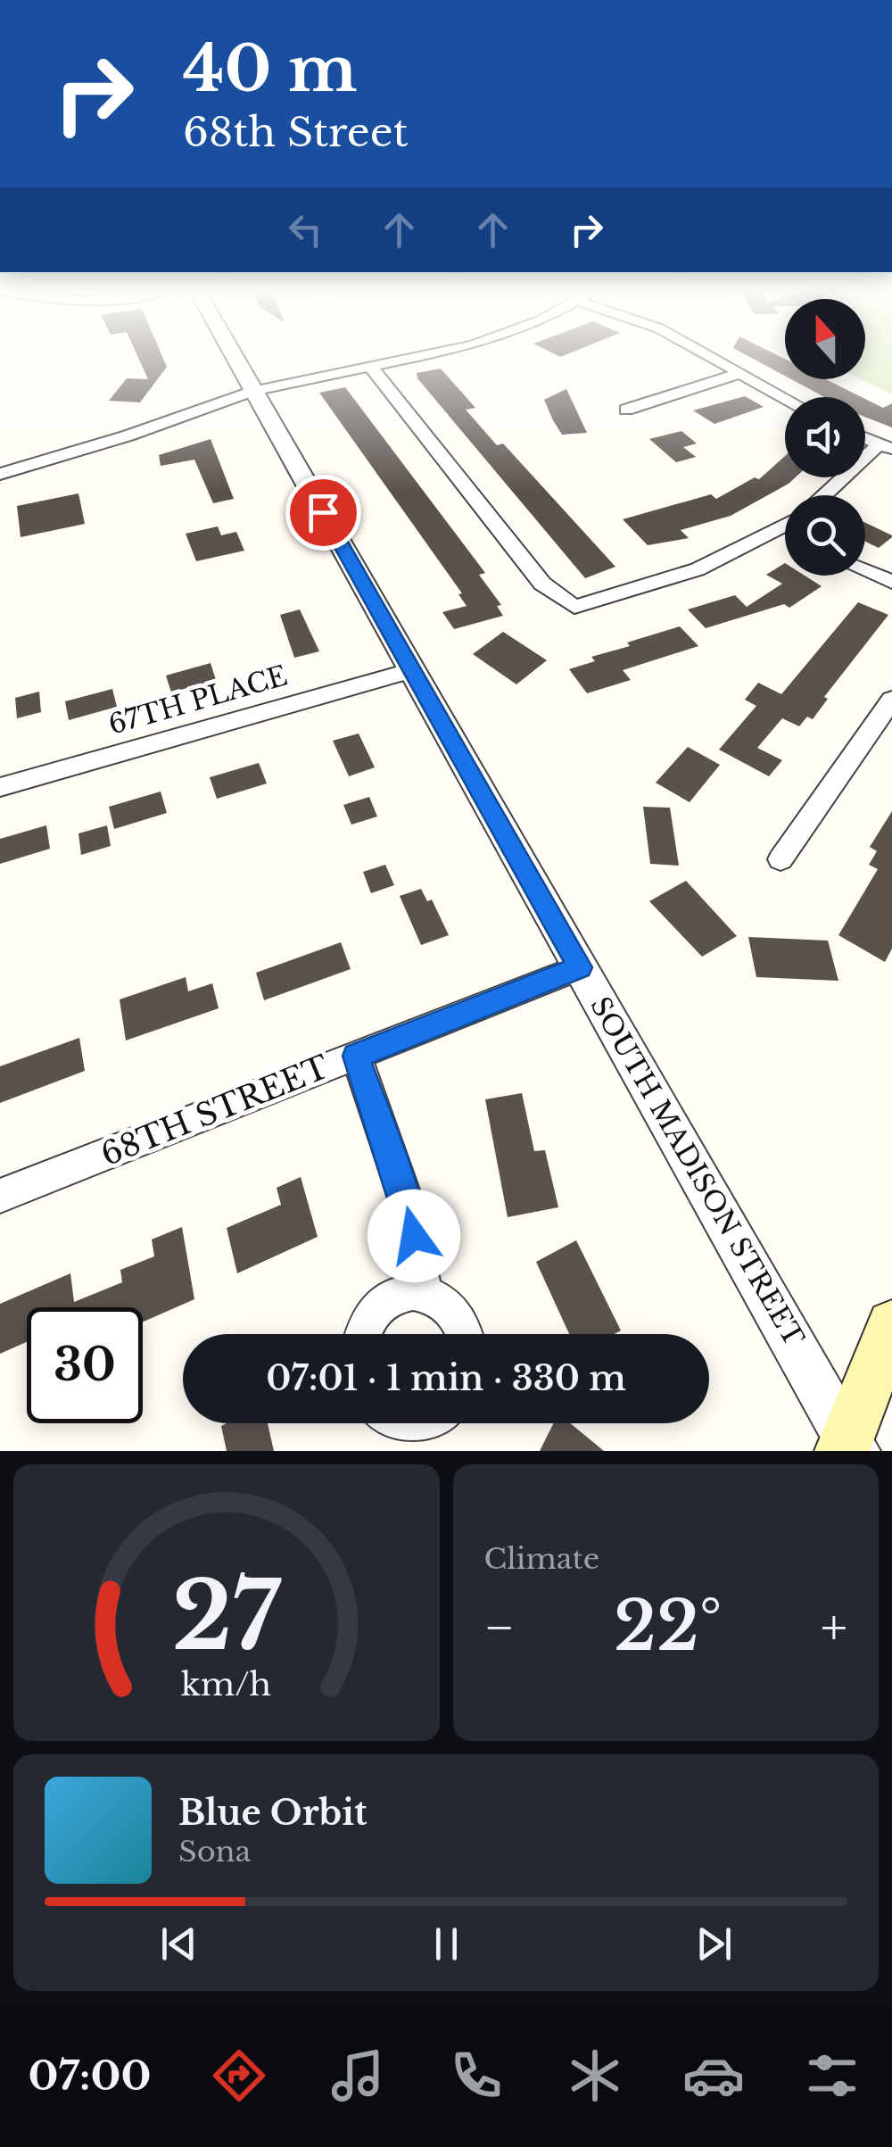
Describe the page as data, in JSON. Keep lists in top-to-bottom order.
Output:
{
  "streets": {
    "street": ["67TH PLACE", "68TH STREET", "SOUTH MADISON STREET"]
  },
  "crossings": [
    ["67TH PLACE", "SOUTH MADISON STREET"],
    ["68TH STREET", "SOUTH MADISON STREET"]
  ],
  "north": "top",
  "page": {
    "turn": ["40 m", "68th Street"],
    "limit": "30",
    "trip": "07:01 · 1 min · 330 m",
    "tile": "Climate",
    "heat": ["−", "22°", "+"],
    "song": ["Blue Orbit", "Sona"],
    "tabs": "07:00",
    "gauge": ["27", "km/h"]
  }
}
